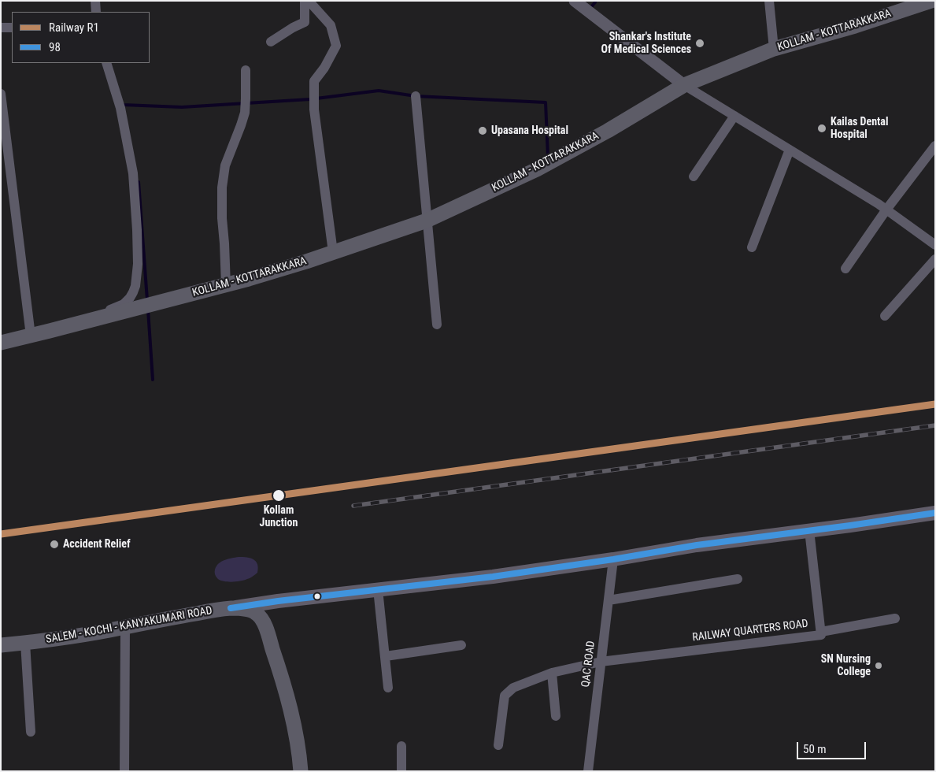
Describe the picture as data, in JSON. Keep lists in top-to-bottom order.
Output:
{
  "streets": {
    "main road": ["KOLLAM - KOTTARAKKARA", "SALEM - KOCHI - KANYAKUMARI ROAD"],
    "street": ["RAILWAY QUARTERS ROAD", "QAC ROAD"]
  },
  "crossings": [
    ["RAILWAY QUARTERS ROAD", "QAC ROAD"]
  ],
  "places": [
    "Shankar's Institute Of Medical Sciences",
    "Kailas Dental Hospital",
    "Upasana Hospital",
    "Kollam Junction",
    "Accident Relief",
    "SN Nursing College"
  ],
  "lines": ["rail line R1", "transit line 98"],
  "legend": ["Railway R1", "98"],
  "scale_bar": "50 m"
}
